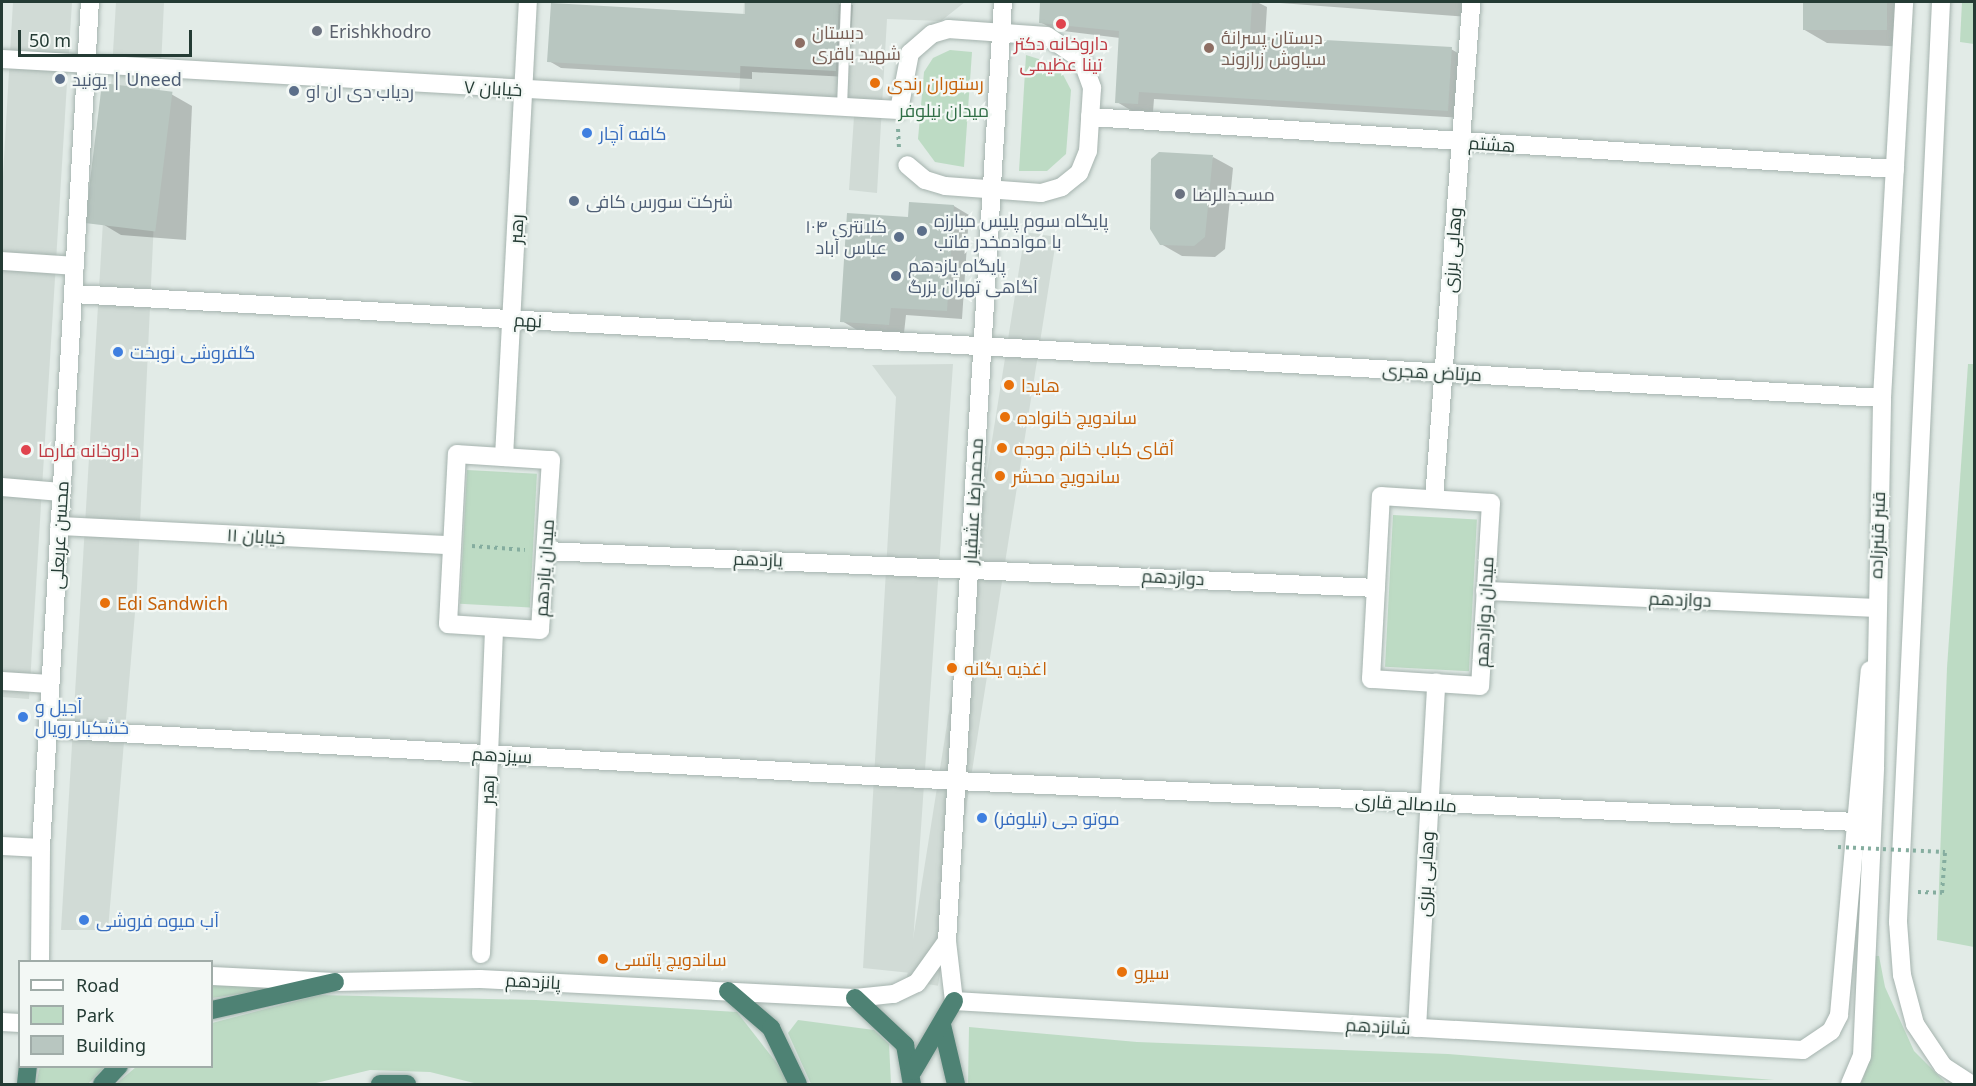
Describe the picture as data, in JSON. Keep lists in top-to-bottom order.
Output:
{
  "streets": {
    "street": [
      "خیابان ۷",
      "هشتم",
      "رهبر",
      "وهابی برزی",
      "نهم",
      "مرتاض هجری",
      "محمدرضا عشقیار",
      "محسن عربعلی",
      "قنبر قنبرزاده",
      "خیابان ۱۱",
      "یازدهم",
      "میدان یازدهم",
      "دوازدهم",
      "میدان دوازدهم",
      "سیزدهم",
      "ملاصالح قاری",
      "پانزدهم",
      "شانزدهم"
    ]
  },
  "crossings": [
    ["خیابان ۷", "رهبر"],
    ["خیابان ۷", "محسن عربعلی"],
    ["هشتم", "وهابی برزی"],
    ["هشتم", "قنبر قنبرزاده"],
    ["رهبر", "نهم"],
    ["رهبر", "میدان یازدهم"],
    ["رهبر", "سیزدهم"],
    ["وهابی برزی", "مرتاض هجری"],
    ["وهابی برزی", "میدان دوازدهم"],
    ["وهابی برزی", "ملاصالح قاری"],
    ["وهابی برزی", "شانزدهم"],
    ["نهم", "مرتاض هجری"],
    ["نهم", "محمدرضا عشقیار"],
    ["نهم", "محسن عربعلی"],
    ["مرتاض هجری", "محمدرضا عشقیار"],
    ["مرتاض هجری", "قنبر قنبرزاده"],
    ["محمدرضا عشقیار", "یازدهم"],
    ["محمدرضا عشقیار", "دوازدهم"],
    ["محمدرضا عشقیار", "سیزدهم"],
    ["محمدرضا عشقیار", "ملاصالح قاری"],
    ["محمدرضا عشقیار", "پانزدهم"],
    ["محمدرضا عشقیار", "شانزدهم"],
    ["محسن عربعلی", "خیابان ۱۱"],
    ["محسن عربعلی", "سیزدهم"],
    ["قنبر قنبرزاده", "دوازدهم"],
    ["قنبر قنبرزاده", "ملاصالح قاری"],
    ["قنبر قنبرزاده", "شانزدهم"],
    ["خیابان ۱۱", "میدان یازدهم"],
    ["یازدهم", "میدان یازدهم"],
    ["یازدهم", "دوازدهم"],
    ["دوازدهم", "میدان دوازدهم"],
    ["سیزدهم", "ملاصالح قاری"]
  ],
  "parks": ["میدان نیلوفر"],
  "places": [
    "داروخانه دکتر تینا عظیمی",
    "Erishkhodro",
    "دبستان شهید باقری",
    "دبستان پسرانهٔ سیاوش زرازوند",
    "یونید | Uneed",
    "رستوران رندی",
    "ردیاب دی ان او",
    "کافه آچار",
    "مسجدالرضا",
    "شرکت سورس کافی",
    "پایگاه سوم پلیس مبارزه با موادمخدر فاتب",
    "کلانتری ۱۰۴ عباس آباد",
    "پایگاه یازدهم آگاهی تهران بزرگ",
    "گلفروشی نوبخت",
    "هایدا",
    "ساندویچ خانواده",
    "آقای کباب خانم جوجه",
    "داروخانه فارما",
    "ساندویچ محشر",
    "Edi Sandwich",
    "اغذیه یگانه",
    "آجیل و خشکبار رویال",
    "موتو جی (نیلوفر)",
    "آب میوه فروشی",
    "ساندویچ پاتسی",
    "سیرو"
  ],
  "legend": ["Road", "Park", "Building"],
  "scale_bar": "50 m"
}
